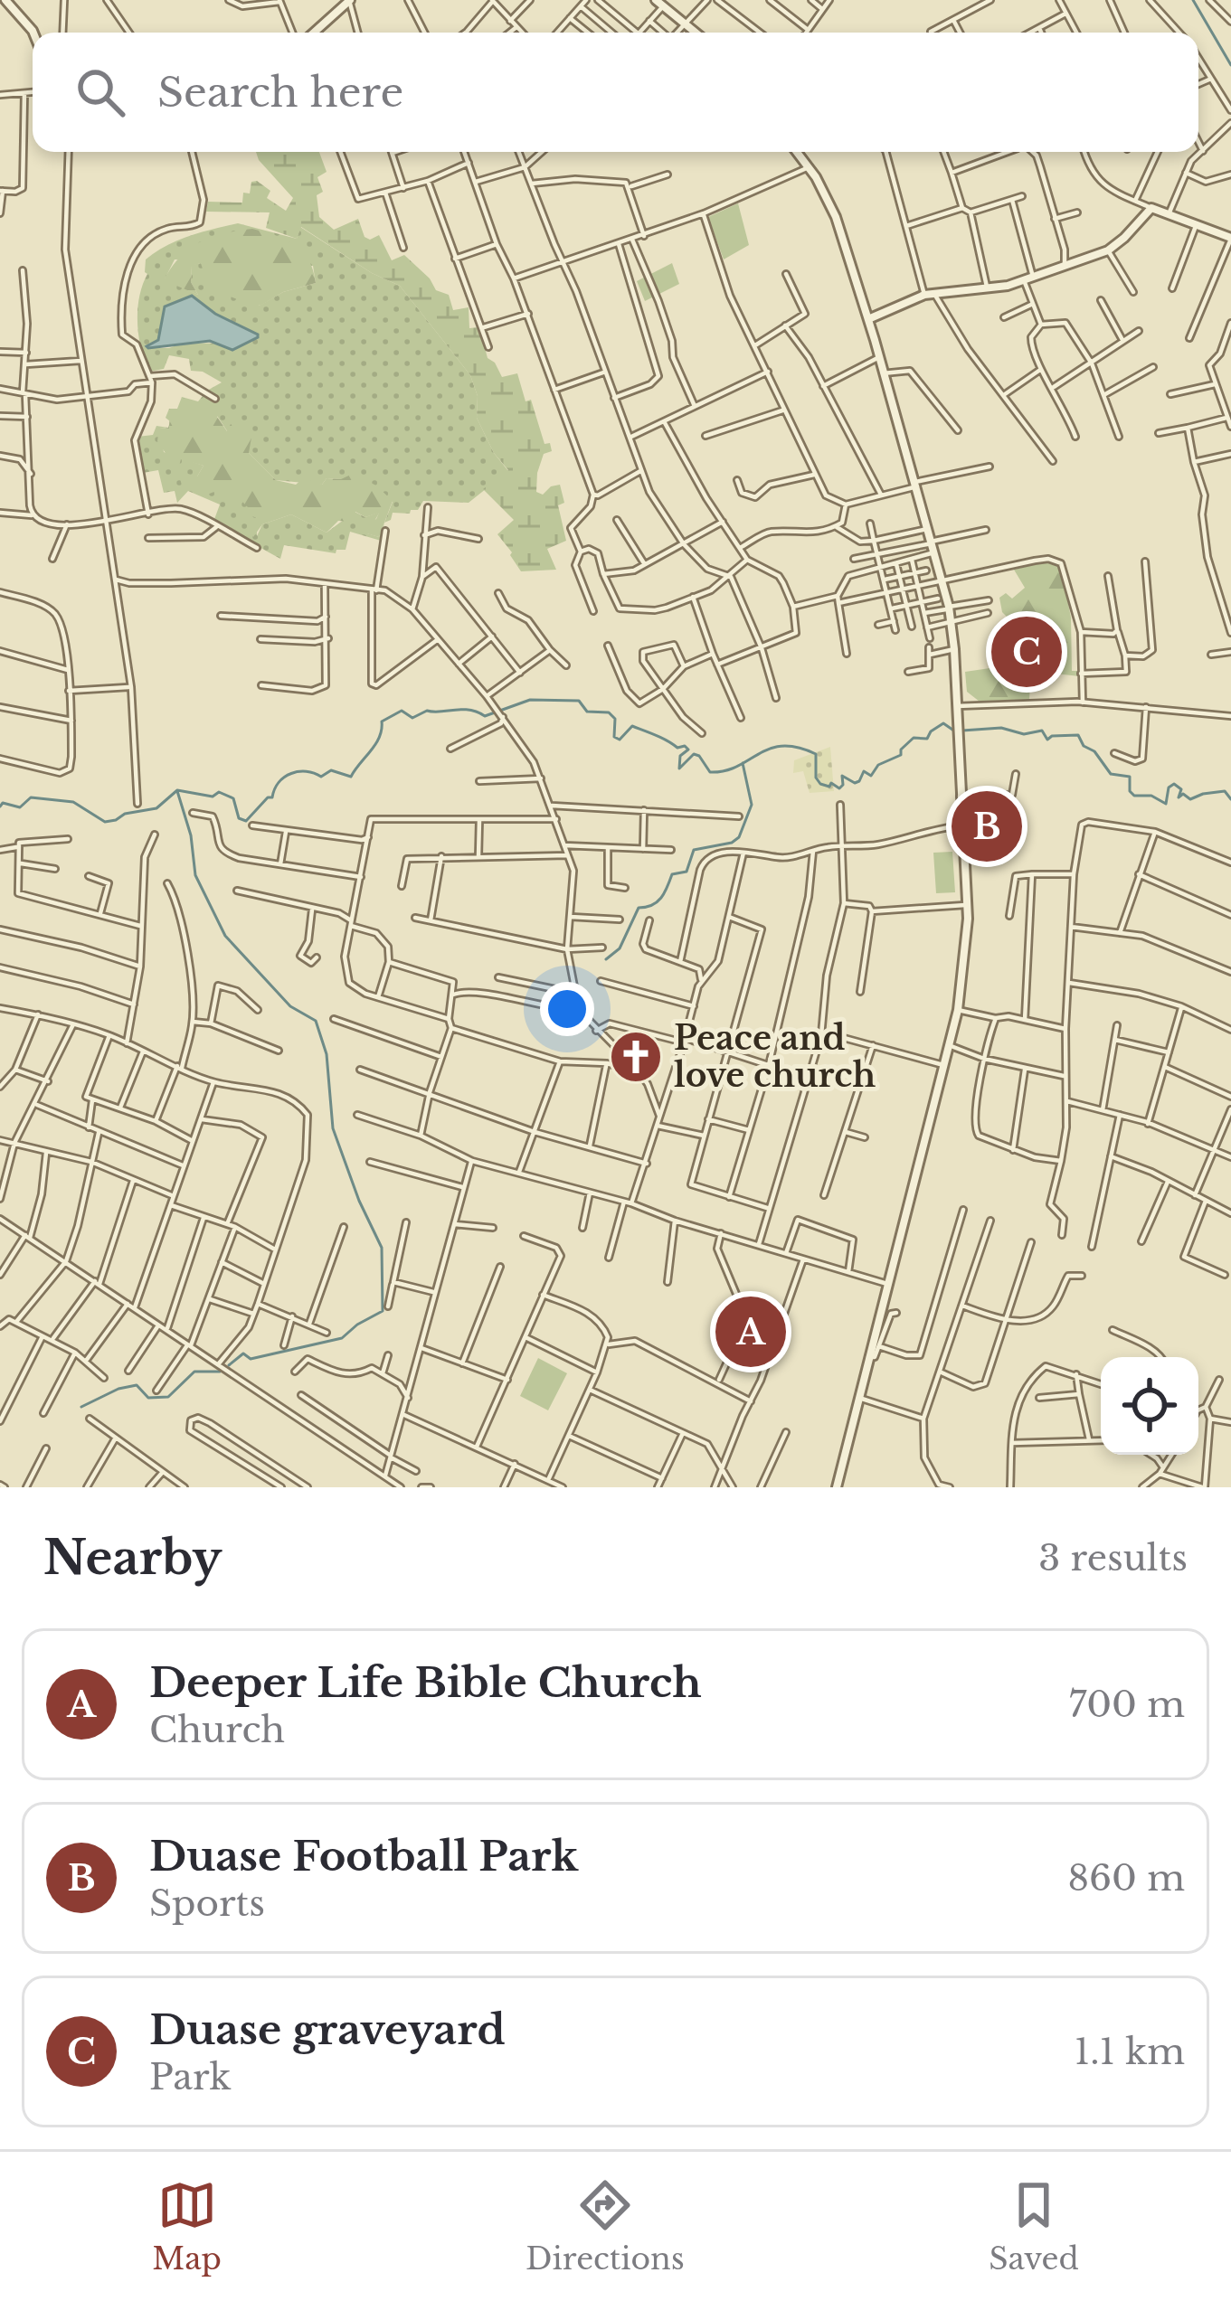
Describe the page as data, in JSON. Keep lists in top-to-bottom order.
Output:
{
  "places": {
    "church": ["Peace and love church"]
  },
  "page": {
    "search": "Search here",
    "pins": ["C", "B", "A"],
    "heading": ["Nearby", "3 results"],
    "list": [
      {
        "mark": "A",
        "name": "Deeper Life Bible Church",
        "note": "Church",
        "value": "700 m"
      },
      {
        "mark": "B",
        "name": "Duase Football Park",
        "note": "Sports",
        "value": "860 m"
      },
      {
        "mark": "C",
        "name": "Duase graveyard",
        "note": "Park",
        "value": "1.1 km"
      }
    ],
    "nav": ["Map", "Directions", "Saved"]
  }
}
